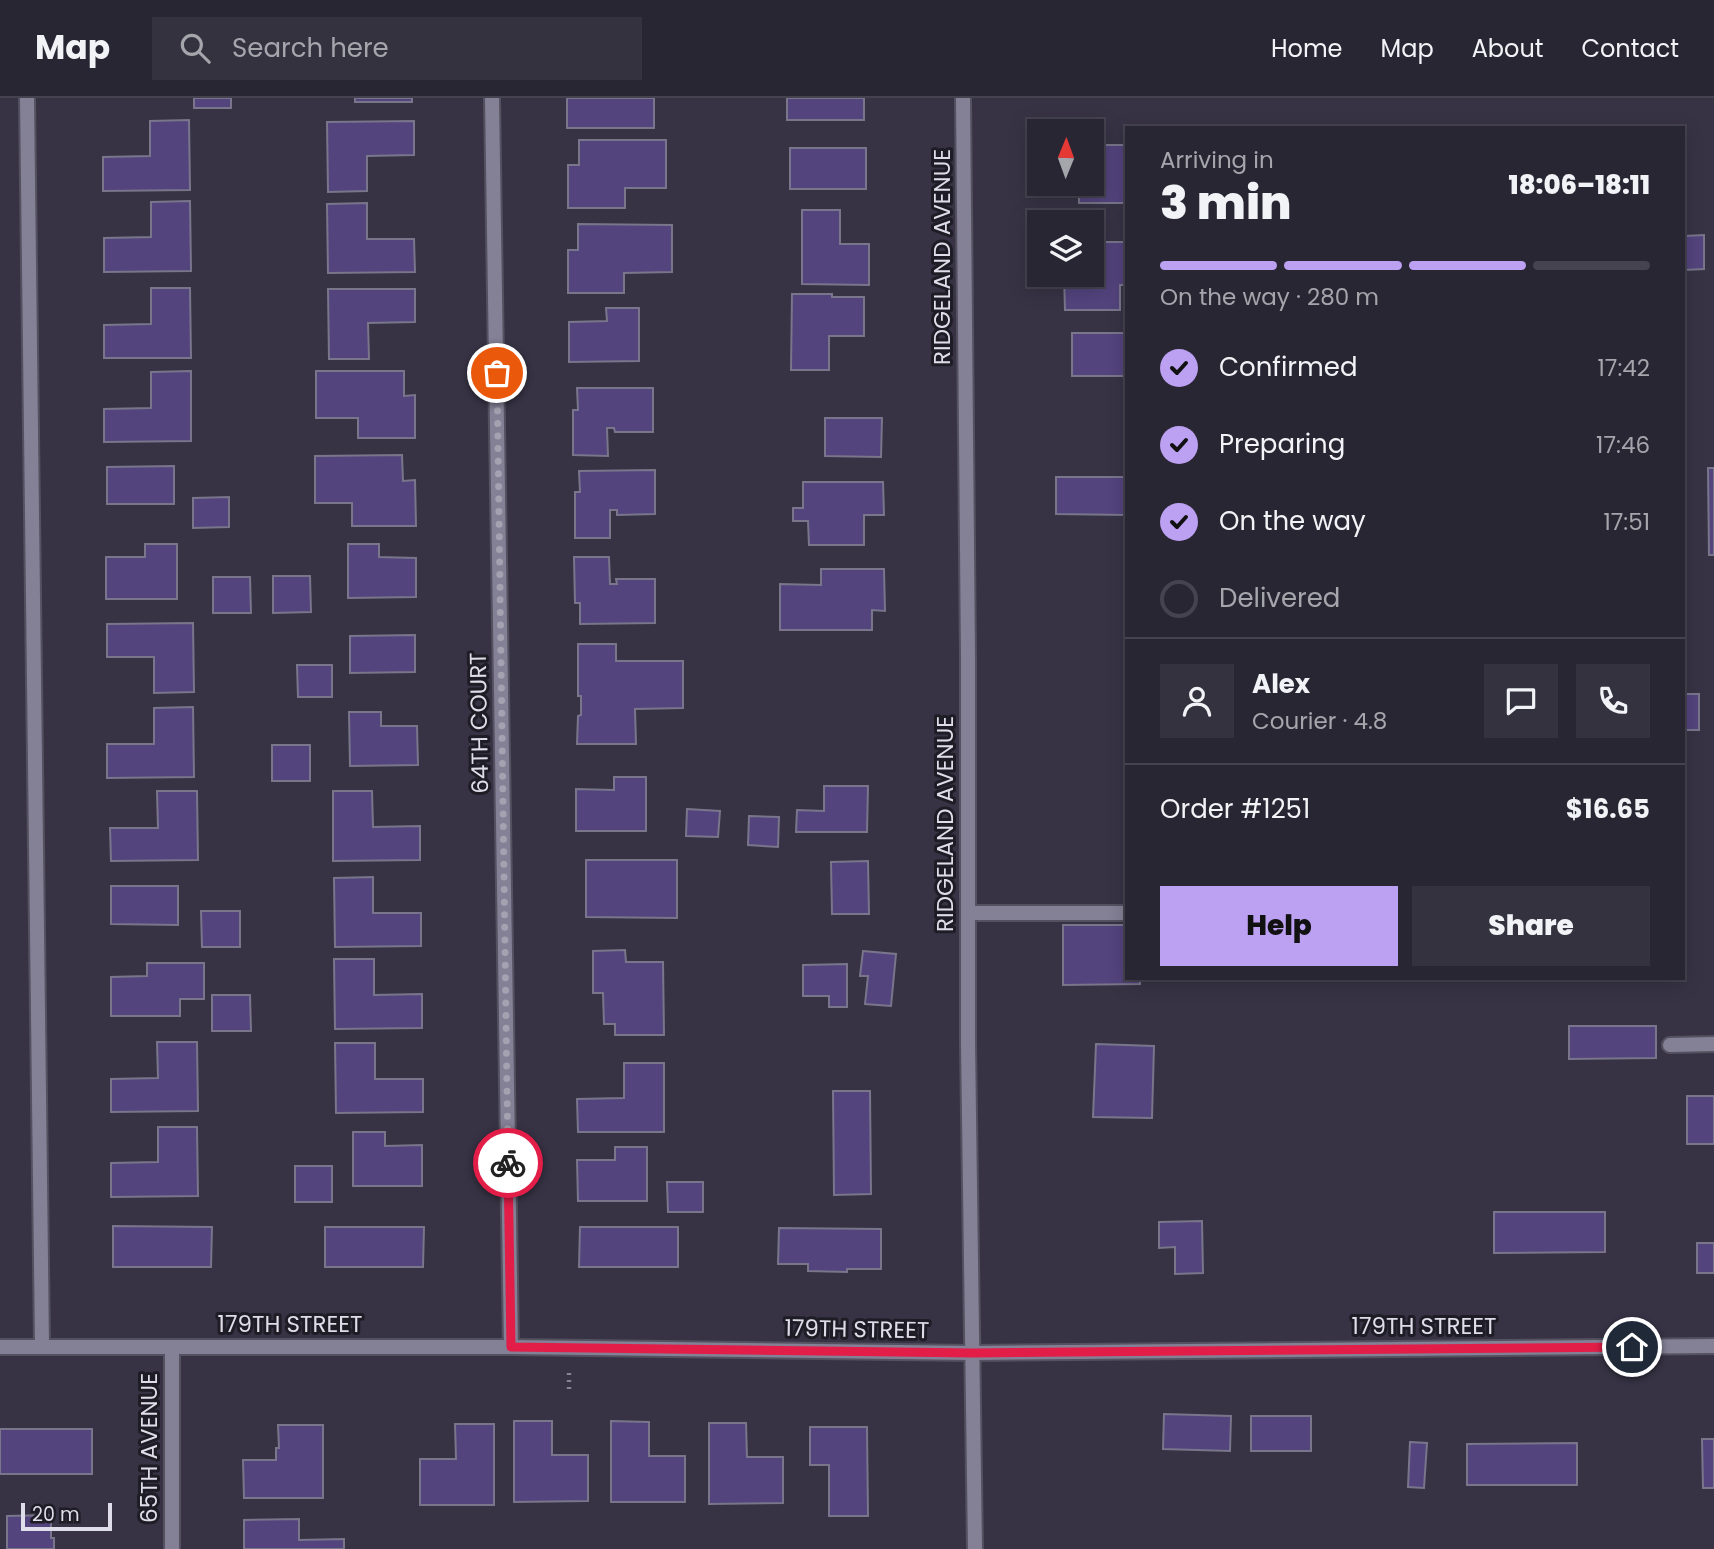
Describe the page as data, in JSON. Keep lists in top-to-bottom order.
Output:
{
  "streets": {
    "street": [
      "RIDGELAND AVENUE",
      "64TH COURT",
      "179TH STREET",
      "65TH AVENUE"
    ]
  },
  "crossings": [
    ["RIDGELAND AVENUE", "179TH STREET"],
    ["64TH COURT", "179TH STREET"],
    ["179TH STREET", "65TH AVENUE"]
  ],
  "scale_bar": "20 m",
  "north": "top",
  "page": {
    "header": "Map",
    "search": "Search here",
    "nav": [
      "Home",
      "Map",
      "About",
      "Contact"
    ],
    "heading": ["3 min", "Arriving in", "18:06–18:11"],
    "panel": [
      "Alex",
      "Courier · 4.8",
      "Order #1251",
      "$16.65"
    ],
    "bar": "On the way · 280 m",
    "list": [
      ["Confirmed", "17:42"],
      ["Preparing", "17:46"],
      ["On the way", "17:51"],
      "Delivered"
    ],
    "buttons": ["Help", "Share"],
    "scale": "20 m"
  }
}
